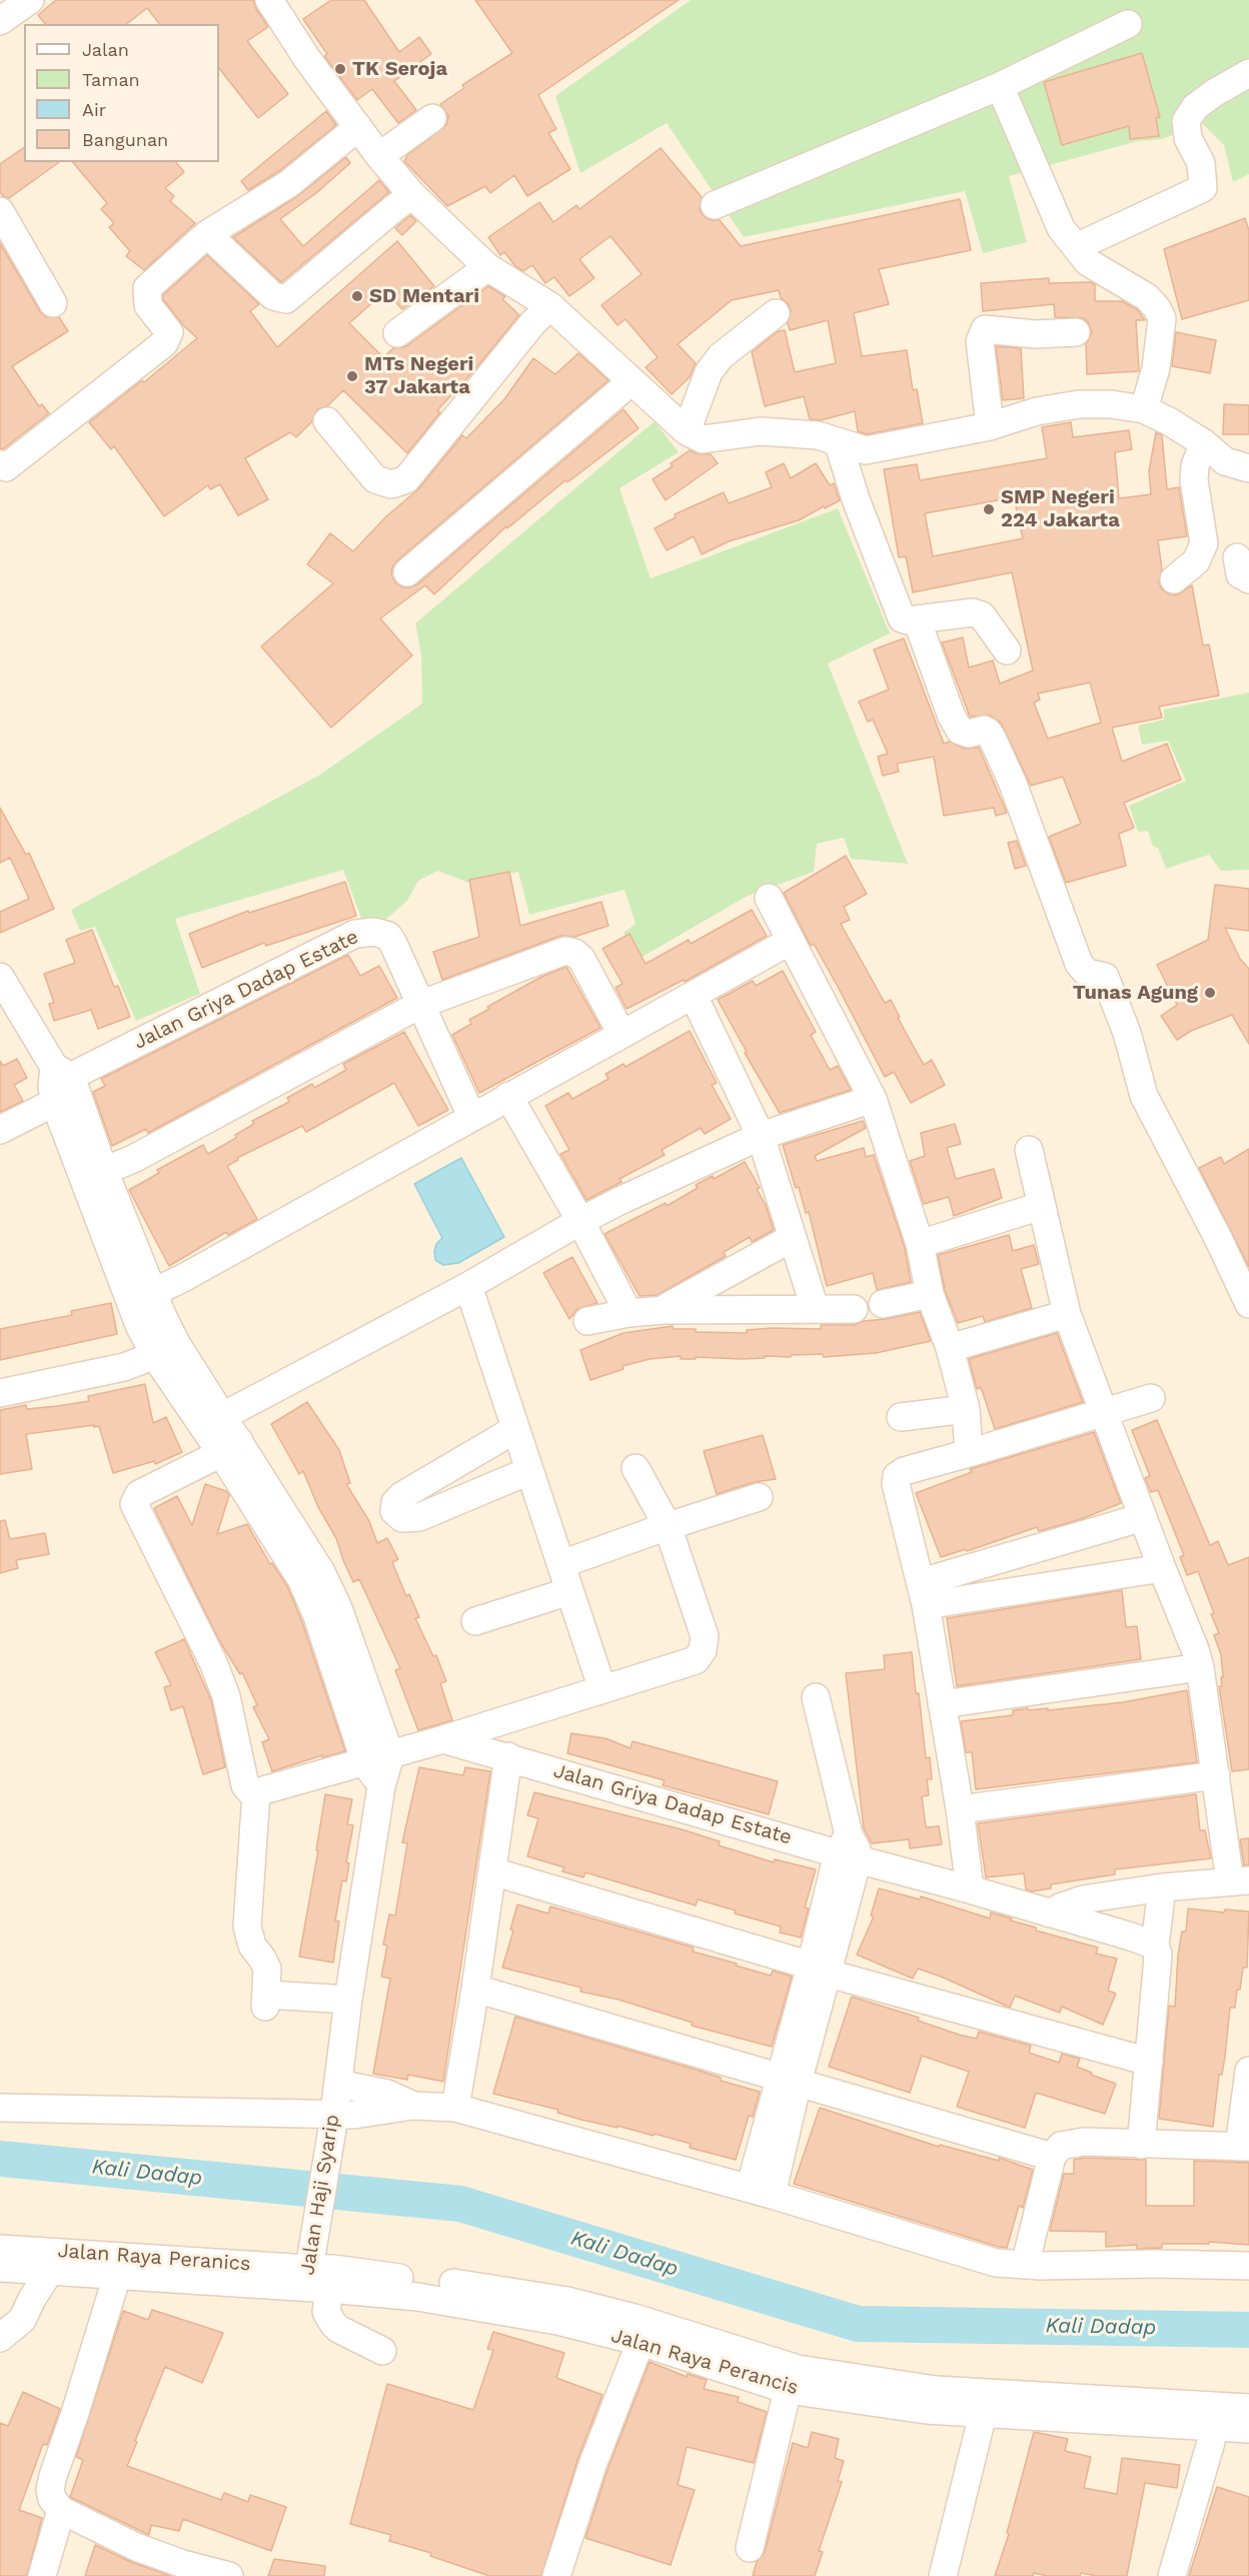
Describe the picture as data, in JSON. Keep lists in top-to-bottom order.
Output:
{
  "streets": {
    "street": [
      "Jalan Griya Dadap Estate",
      "Jalan Haji Syarip",
      "Jalan Raya Peranics",
      "Jalan Raya Perancis"
    ]
  },
  "crossings": [
    ["Jalan Haji Syarip", "Jalan Raya Peranics"],
    ["Jalan Haji Syarip", "Jalan Raya Perancis"],
    ["Jalan Raya Peranics", "Jalan Raya Perancis"]
  ],
  "water": ["Kali Dadap"],
  "places": [
    "TK Seroja",
    "SD Mentari",
    "MTs Negeri 37 Jakarta",
    "SMP Negeri 224 Jakarta",
    "Tunas Agung"
  ],
  "legend": [
    "Jalan",
    "Taman",
    "Air",
    "Bangunan"
  ]
}
